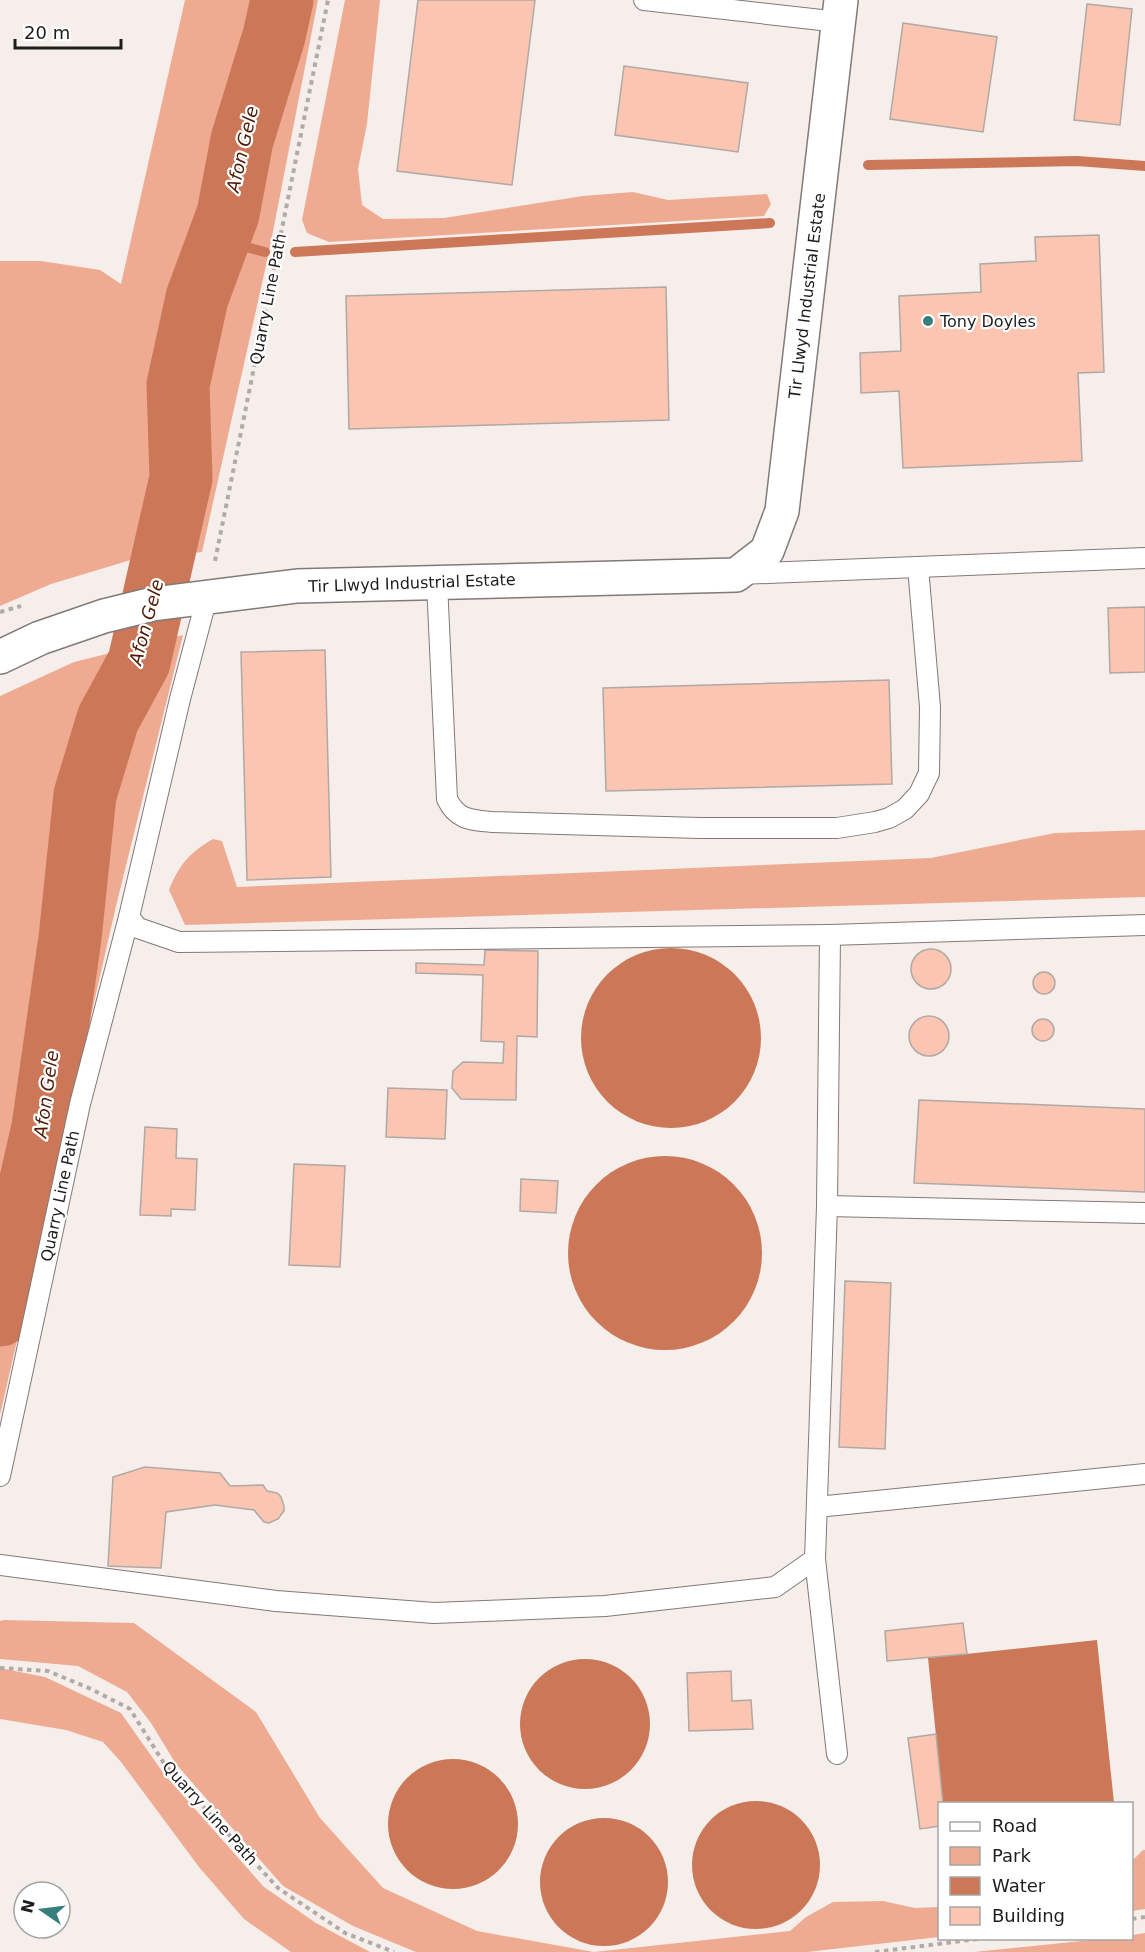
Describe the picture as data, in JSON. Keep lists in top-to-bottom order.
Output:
{
  "streets": {
    "street": ["Tir Llwyd Industrial Estate"],
    "lane": ["Quarry Line Path"]
  },
  "crossings": [
    ["Tir Llwyd Industrial Estate", "Quarry Line Path"]
  ],
  "water": ["Afon Gele"],
  "places": ["Tony Doyles"],
  "legend": [
    "Road",
    "Park",
    "Water",
    "Building"
  ],
  "scale_bar": "20 m",
  "north": "left"
}
